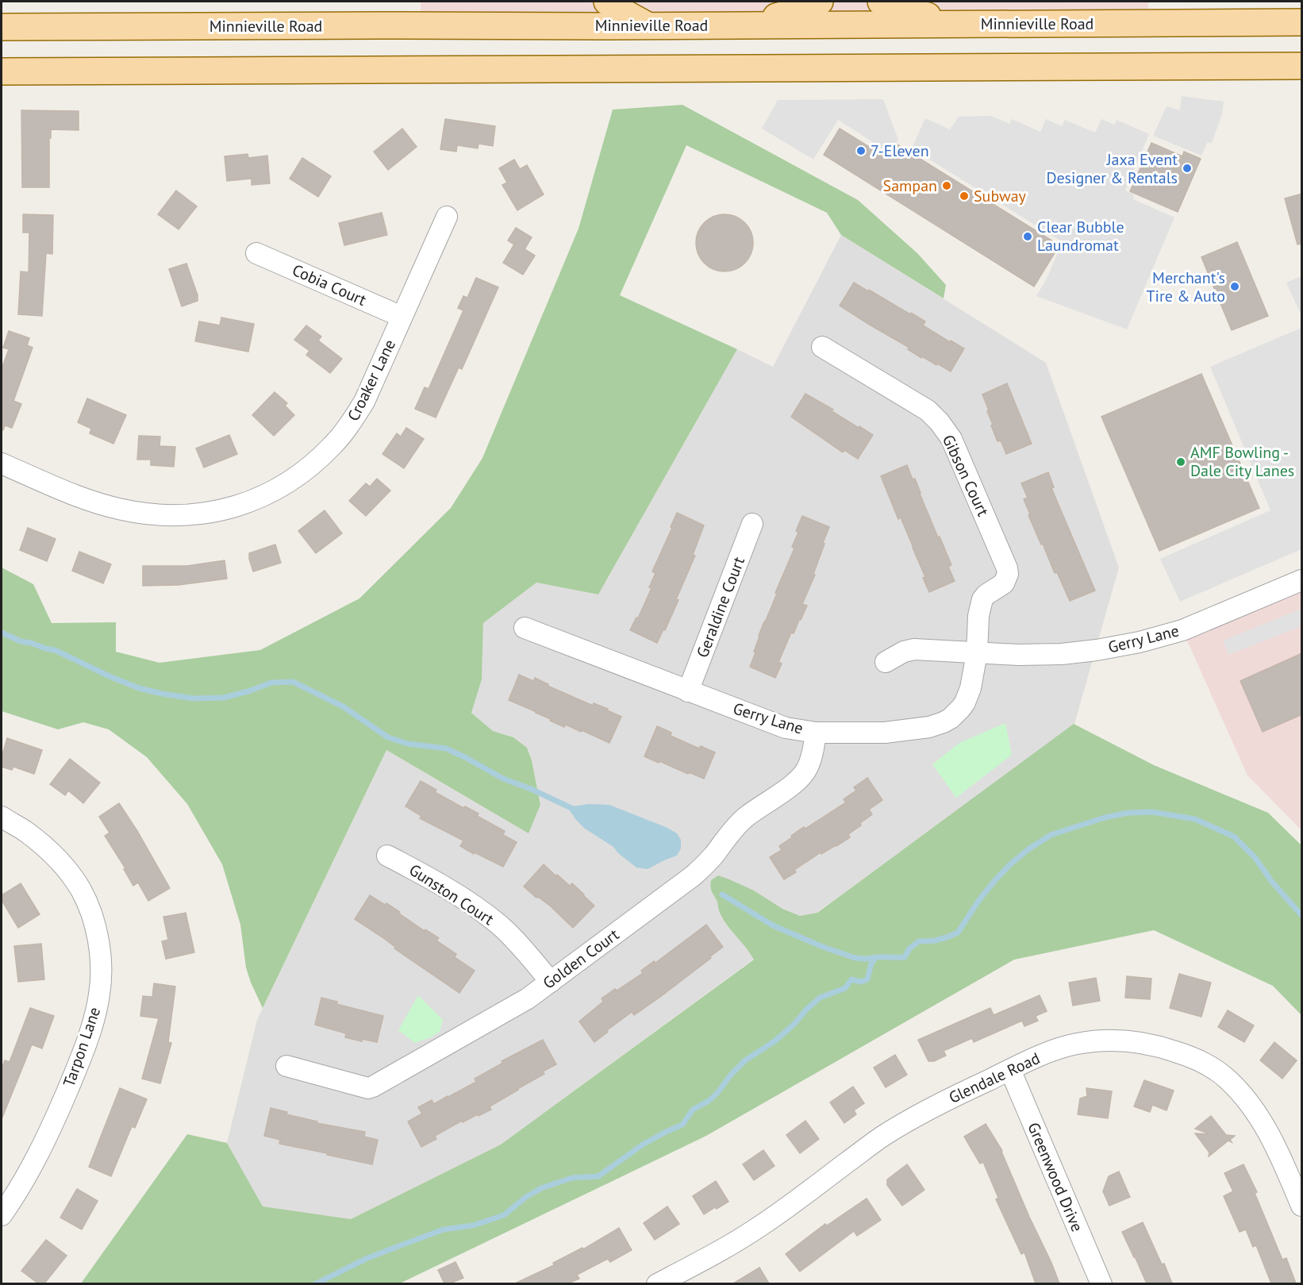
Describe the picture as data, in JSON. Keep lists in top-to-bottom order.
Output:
{
  "streets": {
    "main road": ["Minnieville Road"],
    "street": [
      "Cobia Court",
      "Croaker Lane",
      "Gibson Court",
      "Geraldine Court",
      "Gerry Lane",
      "Gunston Court",
      "Golden Court",
      "Tarpon Lane",
      "Glendale Road",
      "Greenwood Drive"
    ]
  },
  "crossings": [
    ["Cobia Court", "Croaker Lane"],
    ["Gibson Court", "Gerry Lane"],
    ["Geraldine Court", "Gerry Lane"],
    ["Gerry Lane", "Golden Court"],
    ["Gunston Court", "Golden Court"],
    ["Glendale Road", "Greenwood Drive"]
  ],
  "places": [
    "7-Eleven",
    "Jaxa Event Designer & Rentals",
    "Sampan",
    "Subway",
    "Clear Bubble Laundromat",
    "Merchant's Tire & Auto",
    "AMF Bowling - Dale City Lanes"
  ]
}
